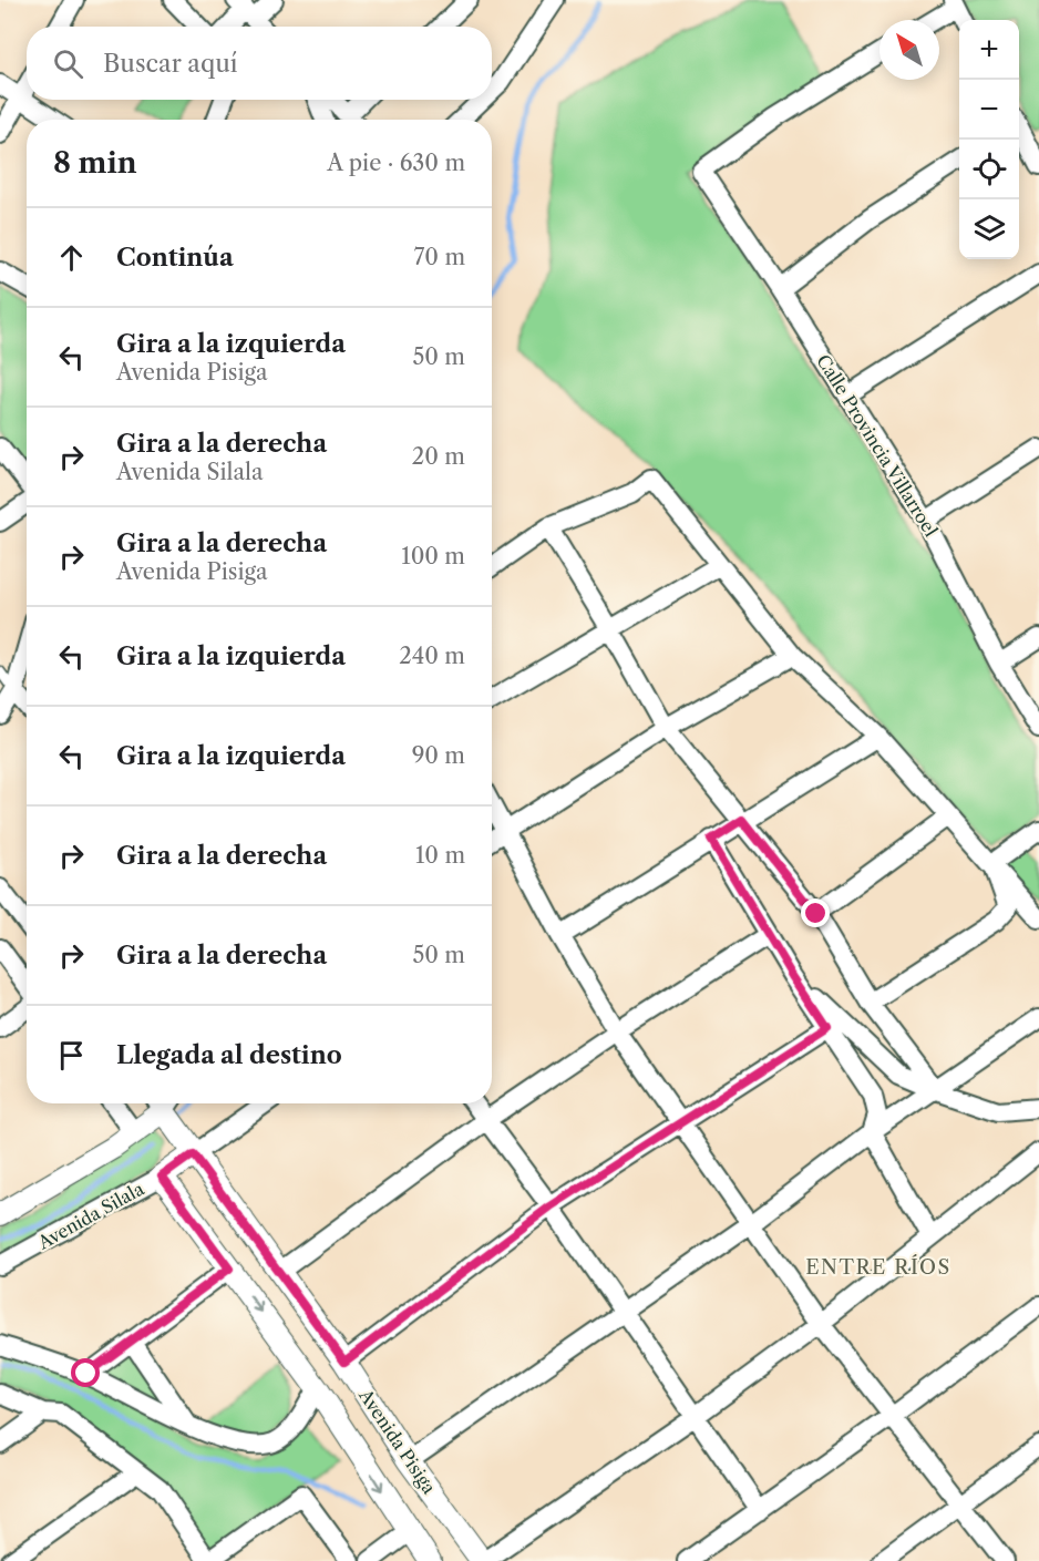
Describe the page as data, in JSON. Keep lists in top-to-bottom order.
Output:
{
  "streets": {
    "street": ["Calle Provincia Villarroel", "Avenida Silala", "Avenida Pisiga"]
  },
  "crossings": [
    ["Avenida Silala", "Avenida Pisiga"]
  ],
  "districts": ["ENTRE RÍOS"],
  "north": "top left",
  "page": {
    "map_buttons": ["+", "−"],
    "search": "Buscar aquí",
    "heading": ["8 min", "A pie · 630 m"],
    "list": [
      ["Continúa", "70 m"],
      ["Gira a la izquierda", "Avenida Pisiga", "50 m"],
      ["Gira a la derecha", "Avenida Silala", "20 m"],
      ["Gira a la derecha", "Avenida Pisiga", "100 m"],
      ["Gira a la izquierda", "240 m"],
      ["Gira a la izquierda", "90 m"],
      ["Gira a la derecha", "10 m"],
      ["Gira a la derecha", "50 m"],
      "Llegada al destino"
    ]
  }
}
